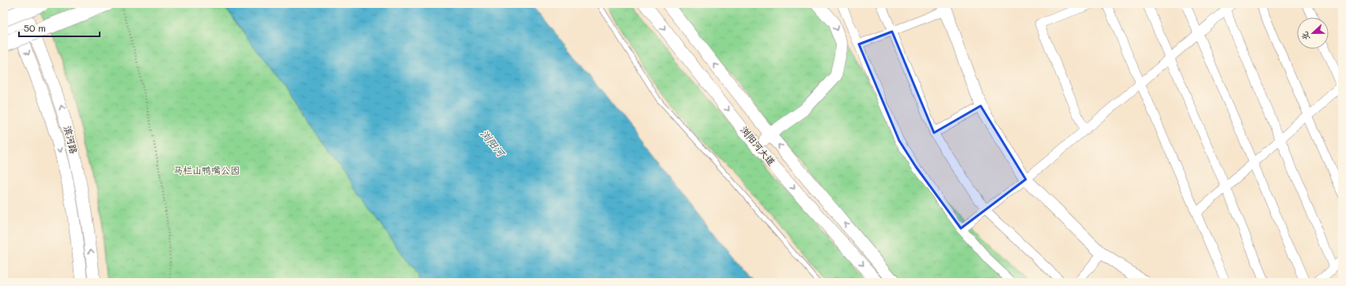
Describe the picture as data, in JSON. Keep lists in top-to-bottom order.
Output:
{
  "streets": {
    "street": ["滨河路", "浏阳河大道"]
  },
  "water": ["浏阳河"],
  "parks": ["马栏山鸭嘴公园"],
  "scale_bar": "50 m",
  "north": "left"
}
